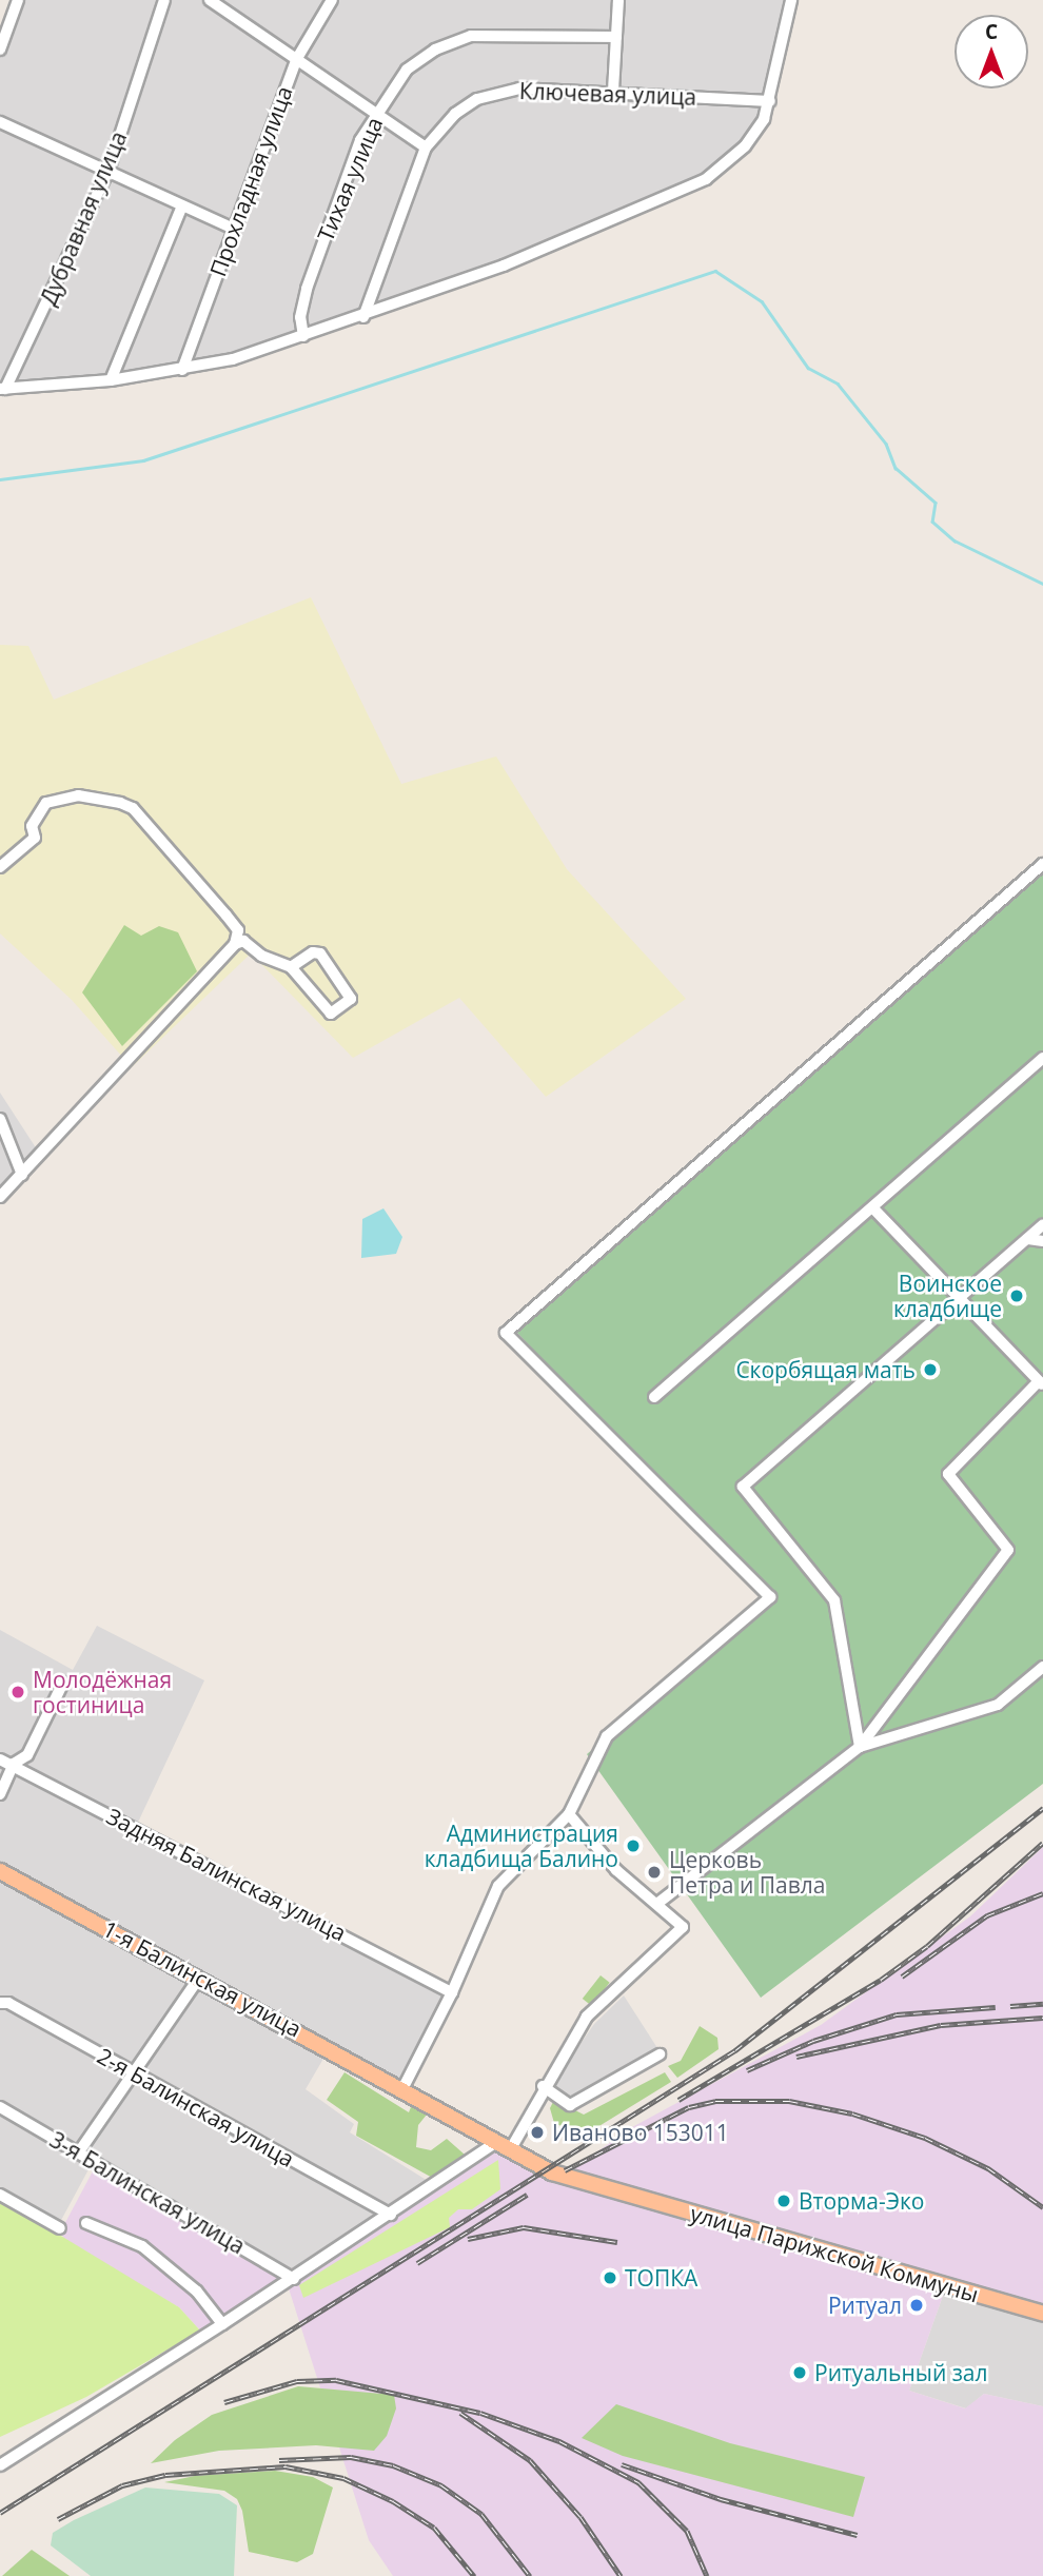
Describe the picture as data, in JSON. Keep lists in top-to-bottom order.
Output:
{
  "streets": {
    "main road": ["1-я Балинская улица", "улица Парижской Коммуны"],
    "street": [
      "Ключевая улица",
      "Тихая улица",
      "Прохладная улица",
      "Дубравная улица",
      "Задняя Балинская улица",
      "2-я Балинская улица",
      "3-я Балинская улица"
    ]
  },
  "crossings": [
    ["1-я Балинская улица", "улица Парижской Коммуны"]
  ],
  "places": [
    "Воинское кладбище",
    "Скорбящая мать",
    "Молодёжная гостиница",
    "Администрация кладбища Балино",
    "Церковь Петра и Павла",
    "Иваново 153011",
    "Вторма-Эко",
    "ТОПКА",
    "Ритуал",
    "Ритуальный зал"
  ],
  "north": "top"
}
